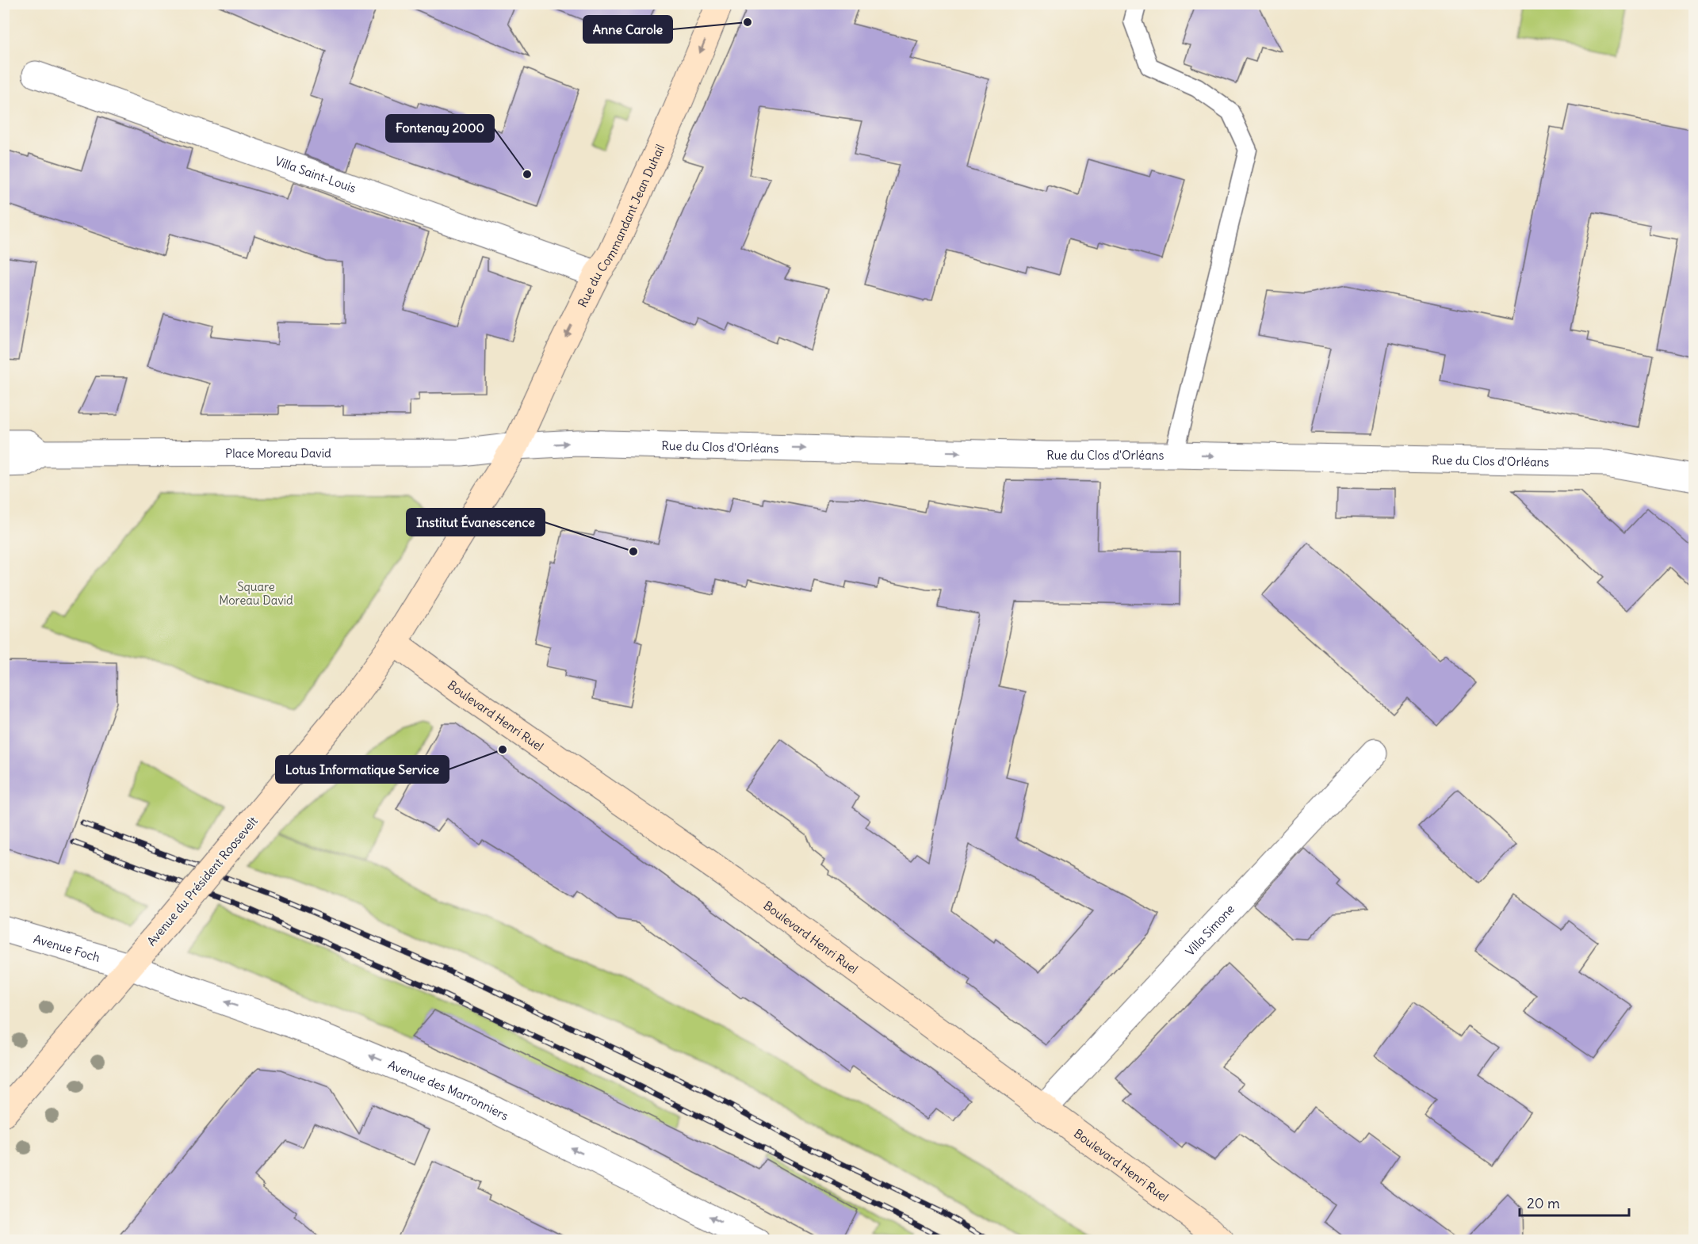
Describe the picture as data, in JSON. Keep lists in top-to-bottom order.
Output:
{
  "streets": {
    "street": [
      "Villa Saint-Louis",
      "Rue du Commandant Jean Duhail",
      "Rue du Clos d'Orléans",
      "Place Moreau David",
      "Boulevard Henri Ruel",
      "Avenue du Président Roosevelt",
      "Villa Simone",
      "Avenue Foch",
      "Avenue des Marronniers"
    ]
  },
  "crossings": [
    ["Villa Saint-Louis", "Rue du Commandant Jean Duhail"],
    ["Rue du Commandant Jean Duhail", "Rue du Clos d'Orléans"],
    ["Rue du Commandant Jean Duhail", "Place Moreau David"],
    ["Rue du Commandant Jean Duhail", "Boulevard Henri Ruel"],
    ["Rue du Commandant Jean Duhail", "Avenue du Président Roosevelt"],
    ["Rue du Clos d'Orléans", "Place Moreau David"],
    ["Boulevard Henri Ruel", "Avenue du Président Roosevelt"],
    ["Boulevard Henri Ruel", "Villa Simone"],
    ["Avenue du Président Roosevelt", "Avenue Foch"],
    ["Avenue du Président Roosevelt", "Avenue des Marronniers"],
    ["Avenue Foch", "Avenue des Marronniers"]
  ],
  "one_way": ["Rue du Commandant Jean Duhail", "Rue du Clos d'Orléans", "Avenue des Marronniers"],
  "parks": ["Square Moreau David"],
  "places": [
    "Anne Carole",
    "Fontenay 2000",
    "Institut Évanescence",
    "Lotus Informatique Service"
  ],
  "scale_bar": "20 m"
}
